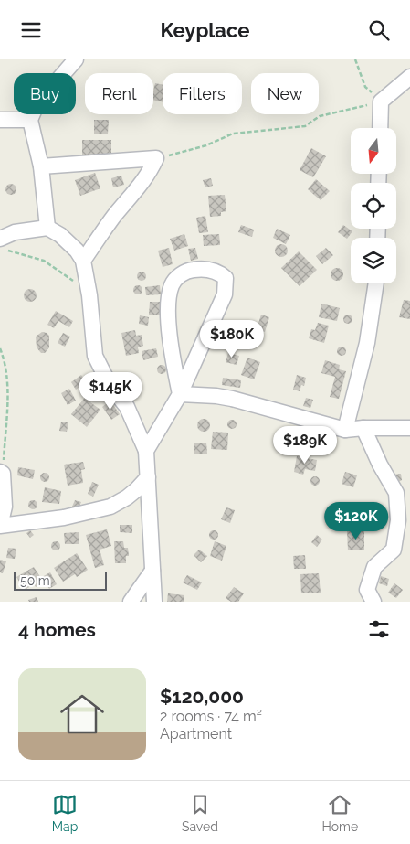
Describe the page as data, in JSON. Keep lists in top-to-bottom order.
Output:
{
  "scale_bar": "50 m",
  "north": "bottom",
  "page": {
    "header": "Keyplace",
    "chip": [
      "Buy",
      "Rent",
      "Filters",
      "New"
    ],
    "price": [
      "$180K",
      "$145K",
      "$189K",
      "$120K"
    ],
    "scale": "50 m",
    "heading": "4 homes",
    "list": [
      {
        "name": "$120,000",
        "note": "2 rooms · 74 m² · Apartment"
      }
    ],
    "tabs": ["Map", "Saved", "Home"]
  }
}
